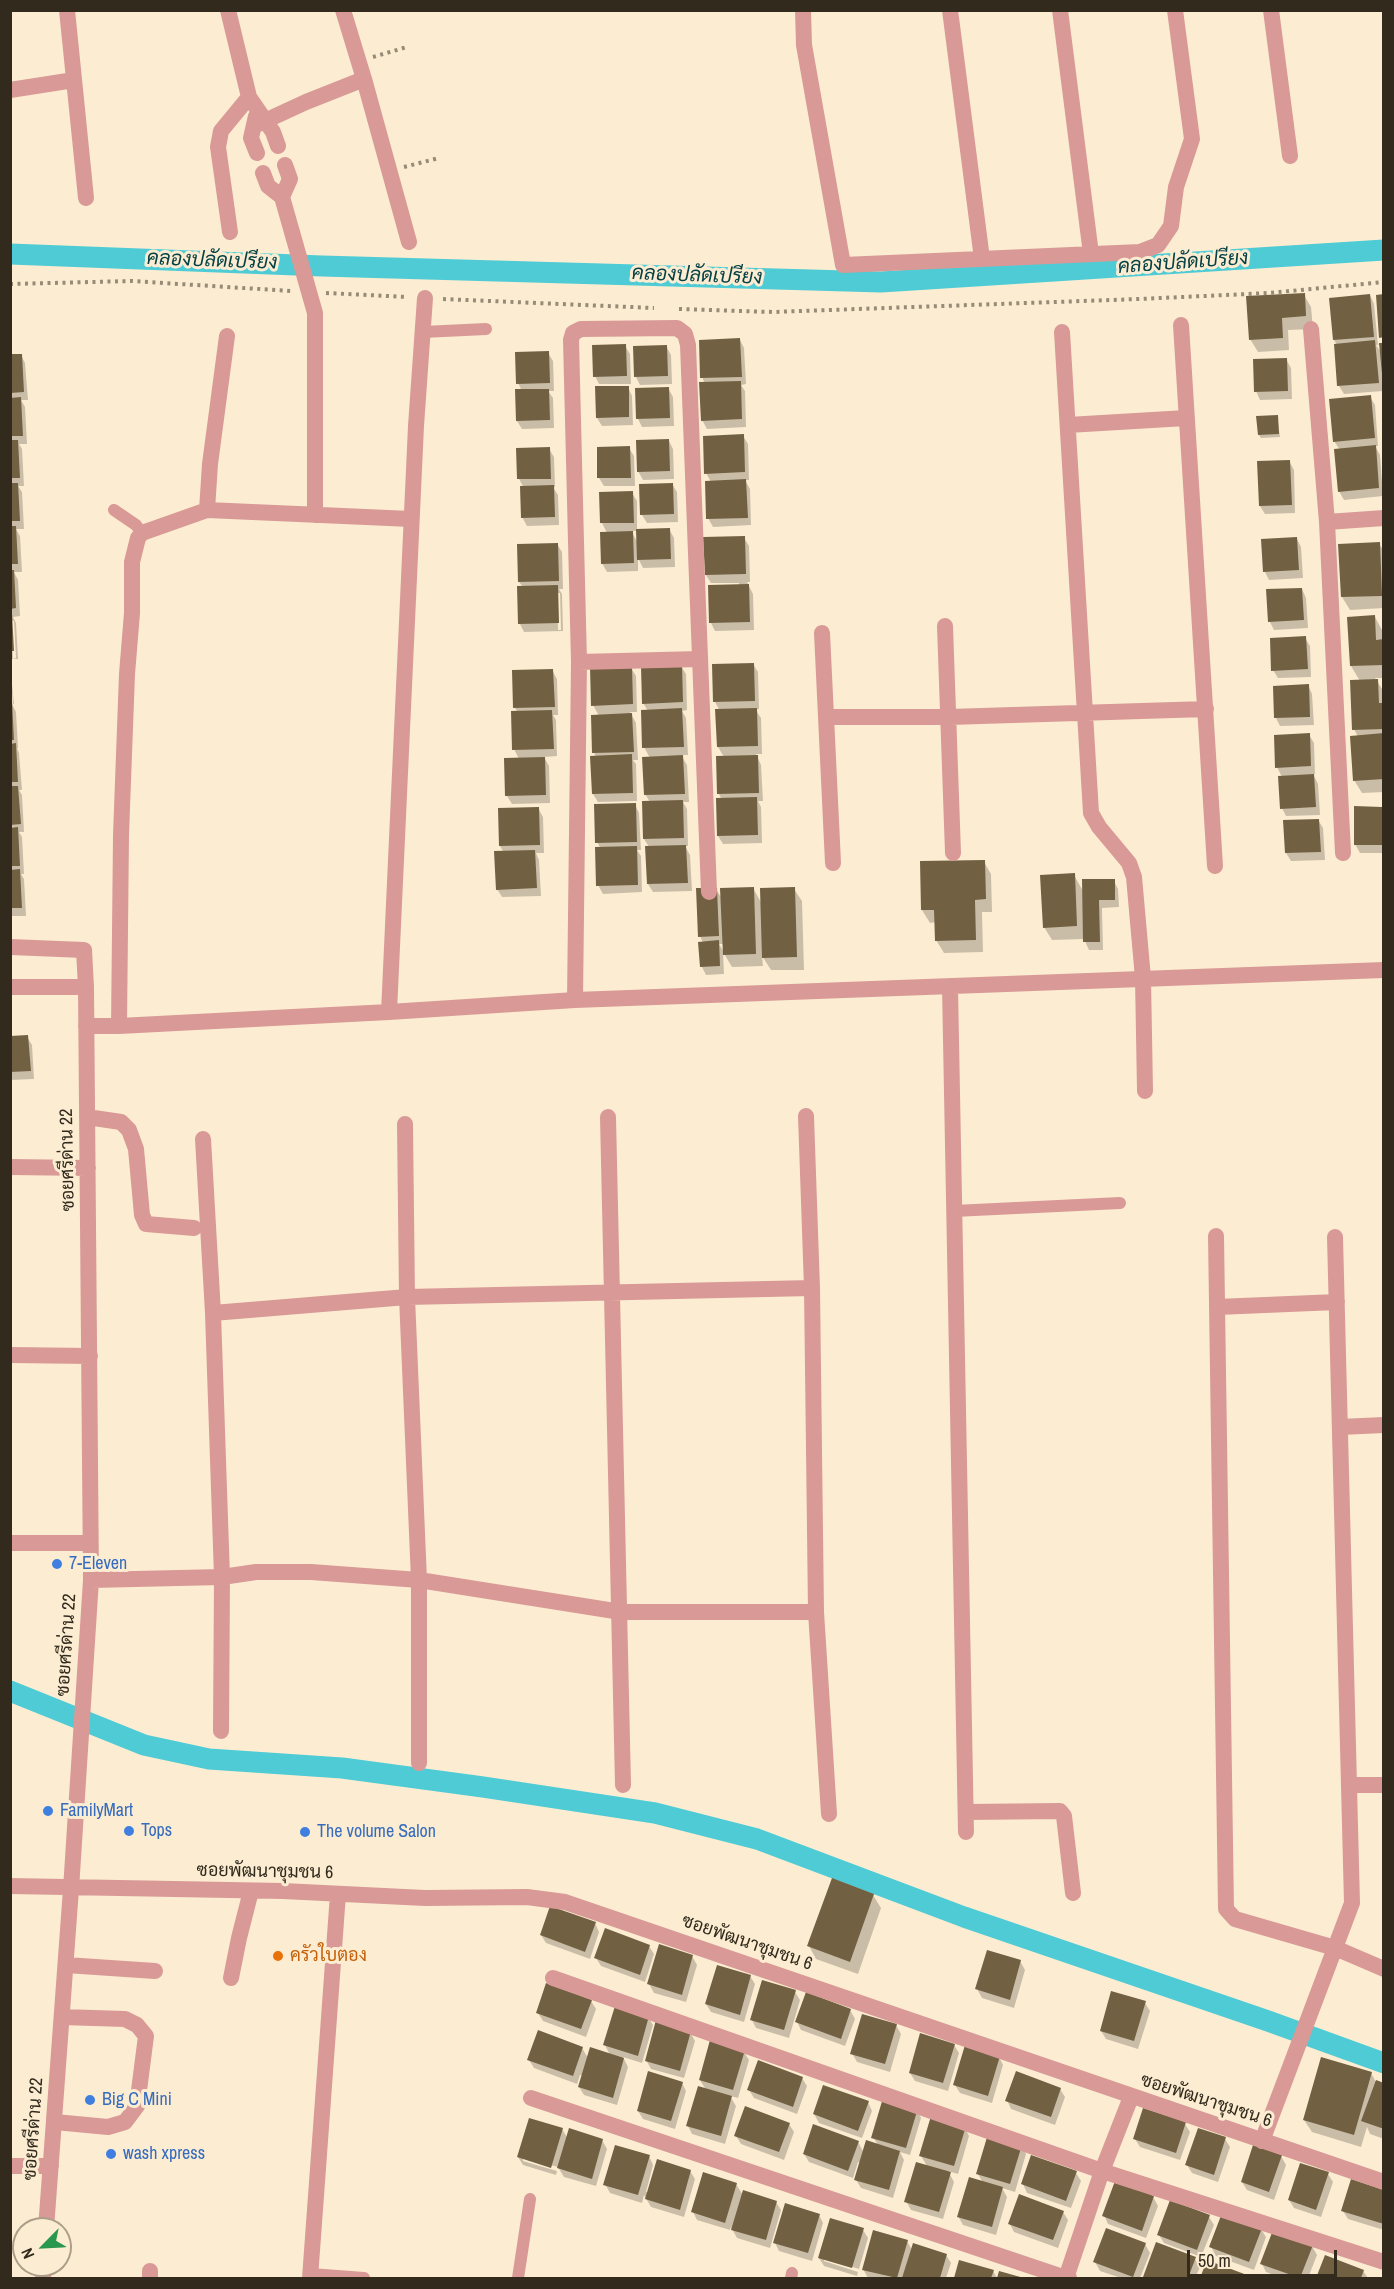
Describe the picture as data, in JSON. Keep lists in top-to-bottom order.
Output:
{
  "streets": {
    "street": ["ซอยศรีด่าน 22", "ซอยพัฒนาชุมชน 6"]
  },
  "crossings": [
    ["ซอยศรีด่าน 22", "ซอยพัฒนาชุมชน 6"]
  ],
  "water": ["คลองปลัดเปรียง"],
  "places": [
    "7-Eleven",
    "FamilyMart",
    "Tops",
    "The volume Salon",
    "ครัวใบตอง",
    "Big C Mini",
    "wash xpress"
  ],
  "scale_bar": "50 m",
  "north": "bottom left"
}
